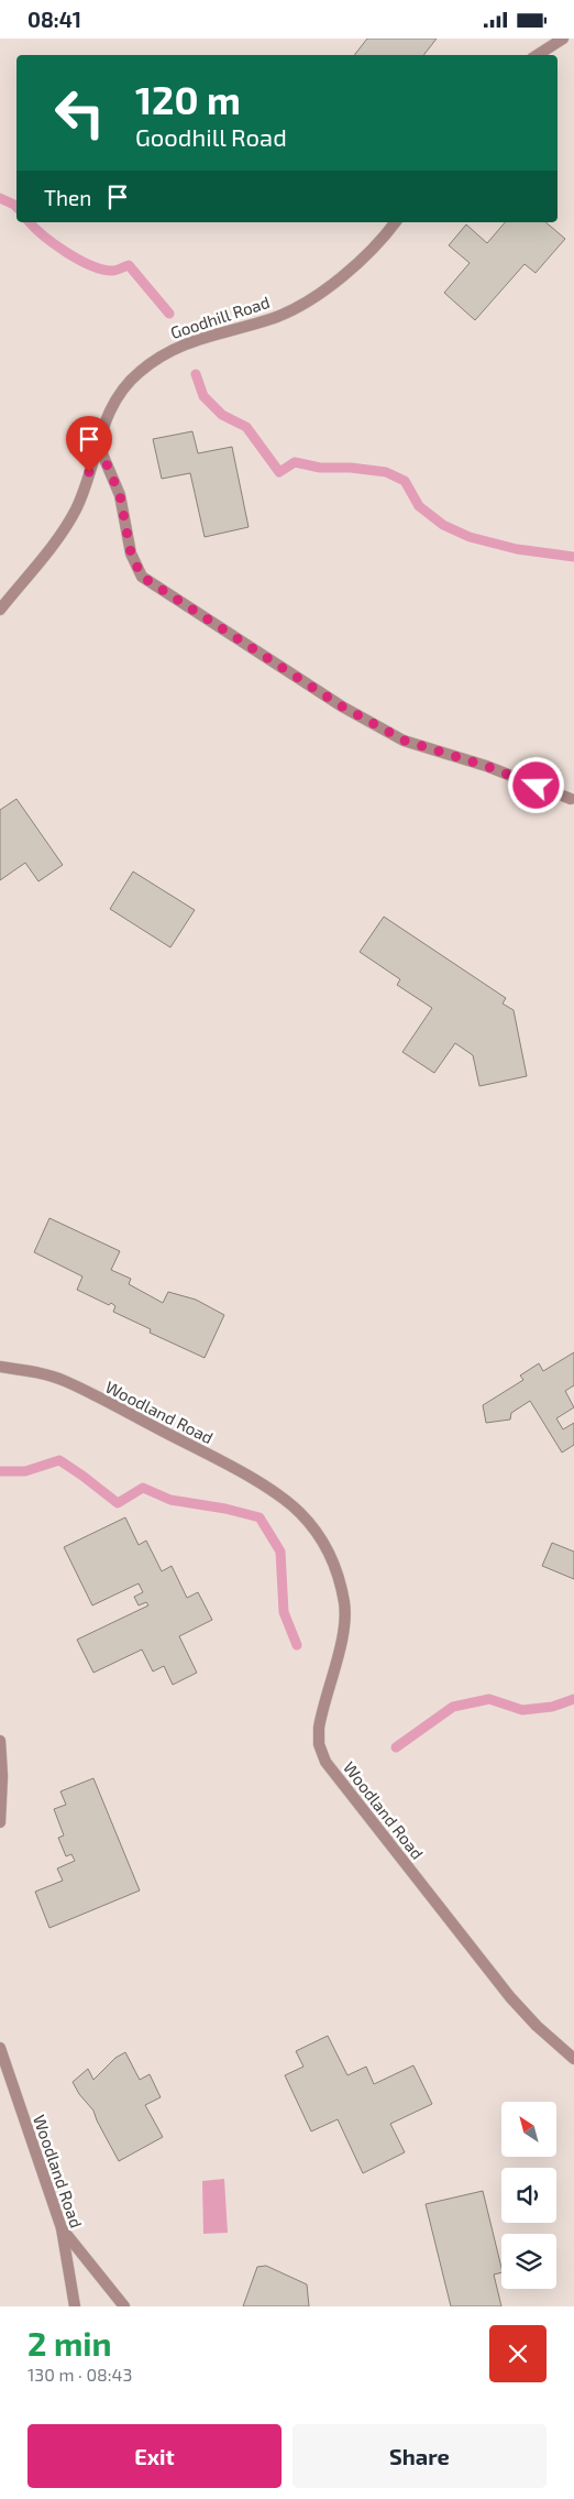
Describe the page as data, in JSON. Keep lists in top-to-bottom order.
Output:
{
  "streets": {
    "street": ["Goodhill Road", "Woodland Road"]
  },
  "north": "top left",
  "page": {
    "status": "08:41",
    "turn": ["120 m", "Goodhill Road"],
    "then": "Then",
    "heading": ["2 min", "130 m · 08:43"],
    "buttons": ["Exit", "Share"]
  }
}
